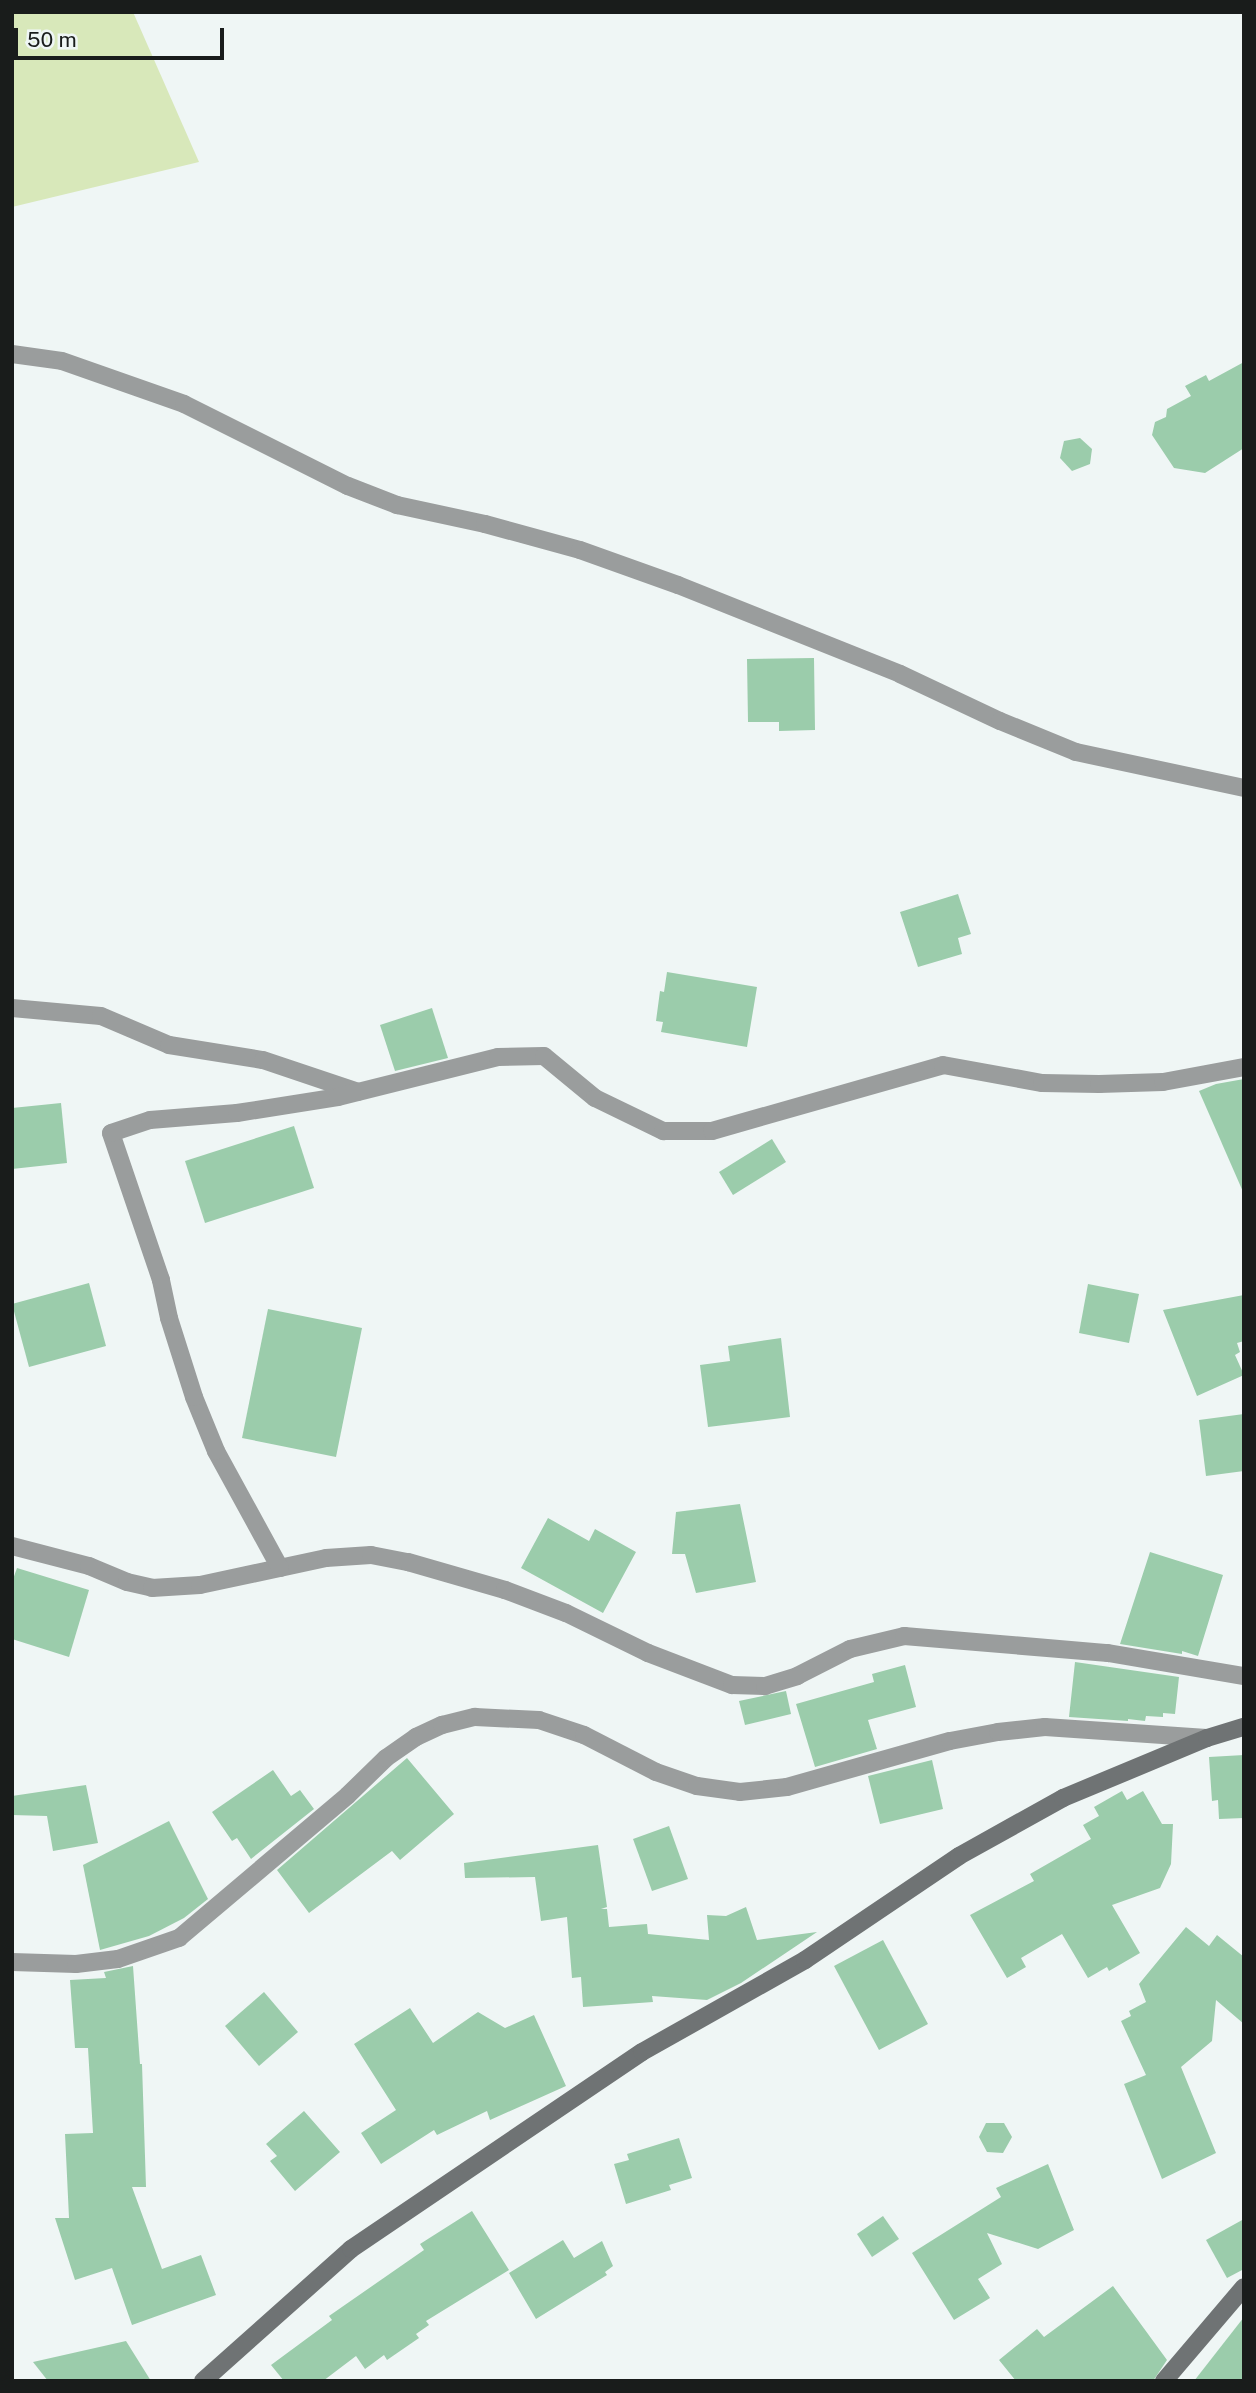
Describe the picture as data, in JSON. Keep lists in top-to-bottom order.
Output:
{
  "scale_bar": "50 m"
}
